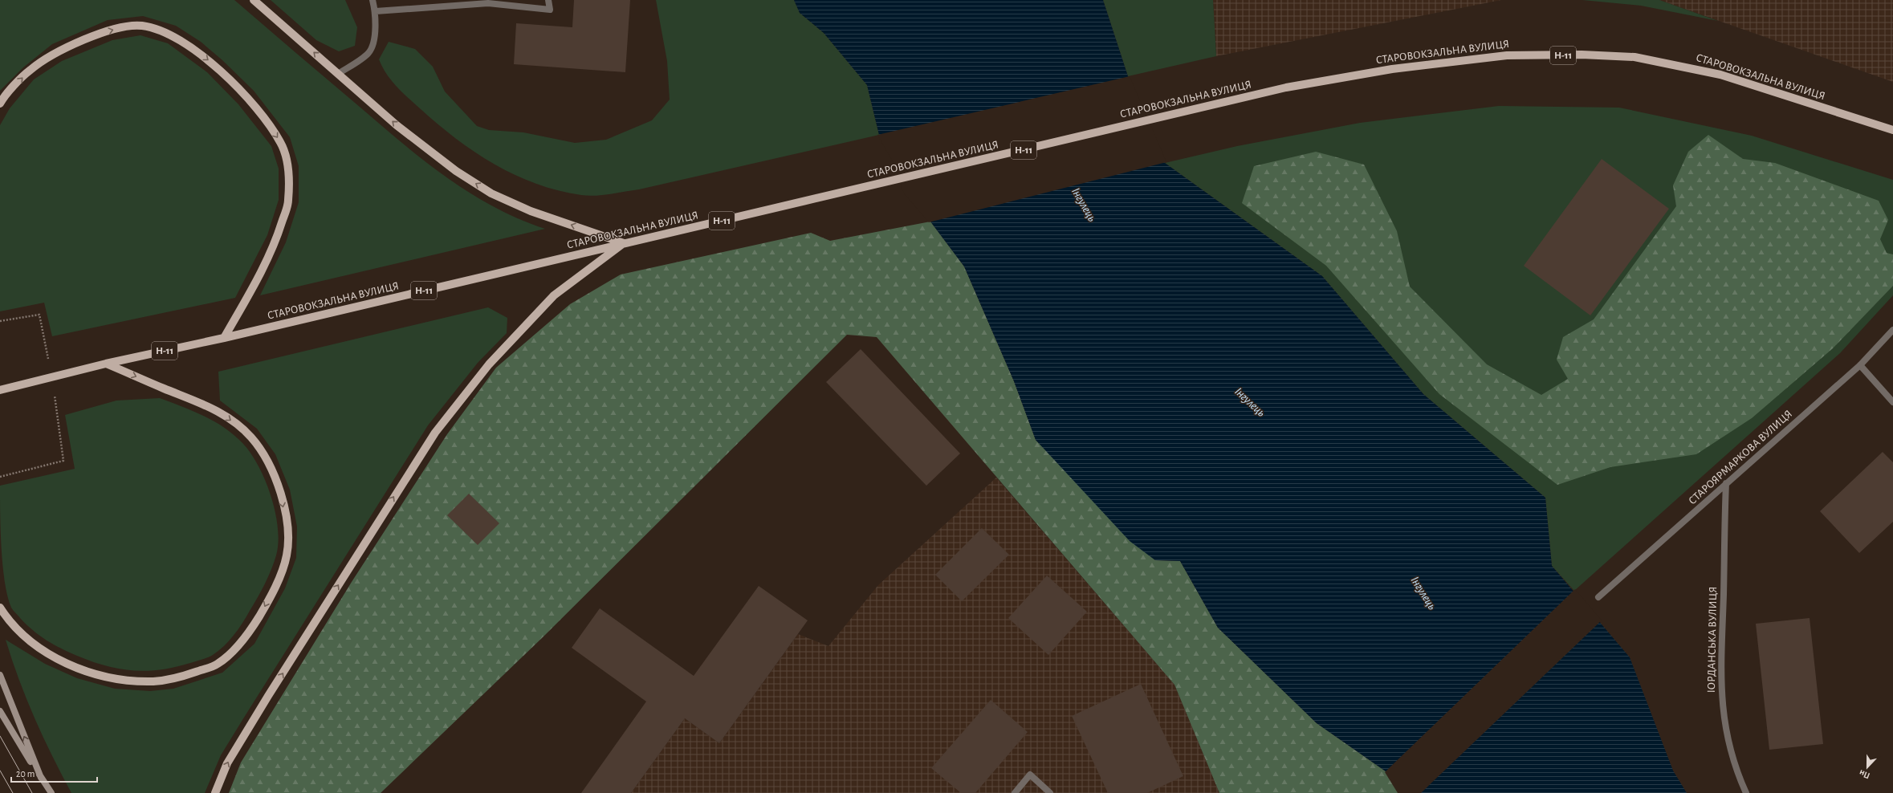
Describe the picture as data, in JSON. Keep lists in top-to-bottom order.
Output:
{
  "streets": {
    "main road": ["СТАРОВОКЗАЛЬНА ВУЛИЦЯ", "Н-11"],
    "street": ["СТАРОЯРМАРКОВА ВУЛИЦЯ", "ІОРДАНСЬКА ВУЛИЦЯ"]
  },
  "crossings": [
    ["СТАРОЯРМАРКОВА ВУЛИЦЯ", "ІОРДАНСЬКА ВУЛИЦЯ"]
  ],
  "water": ["Інгулець"],
  "scale_bar": "20 m",
  "north": "bottom"
}
